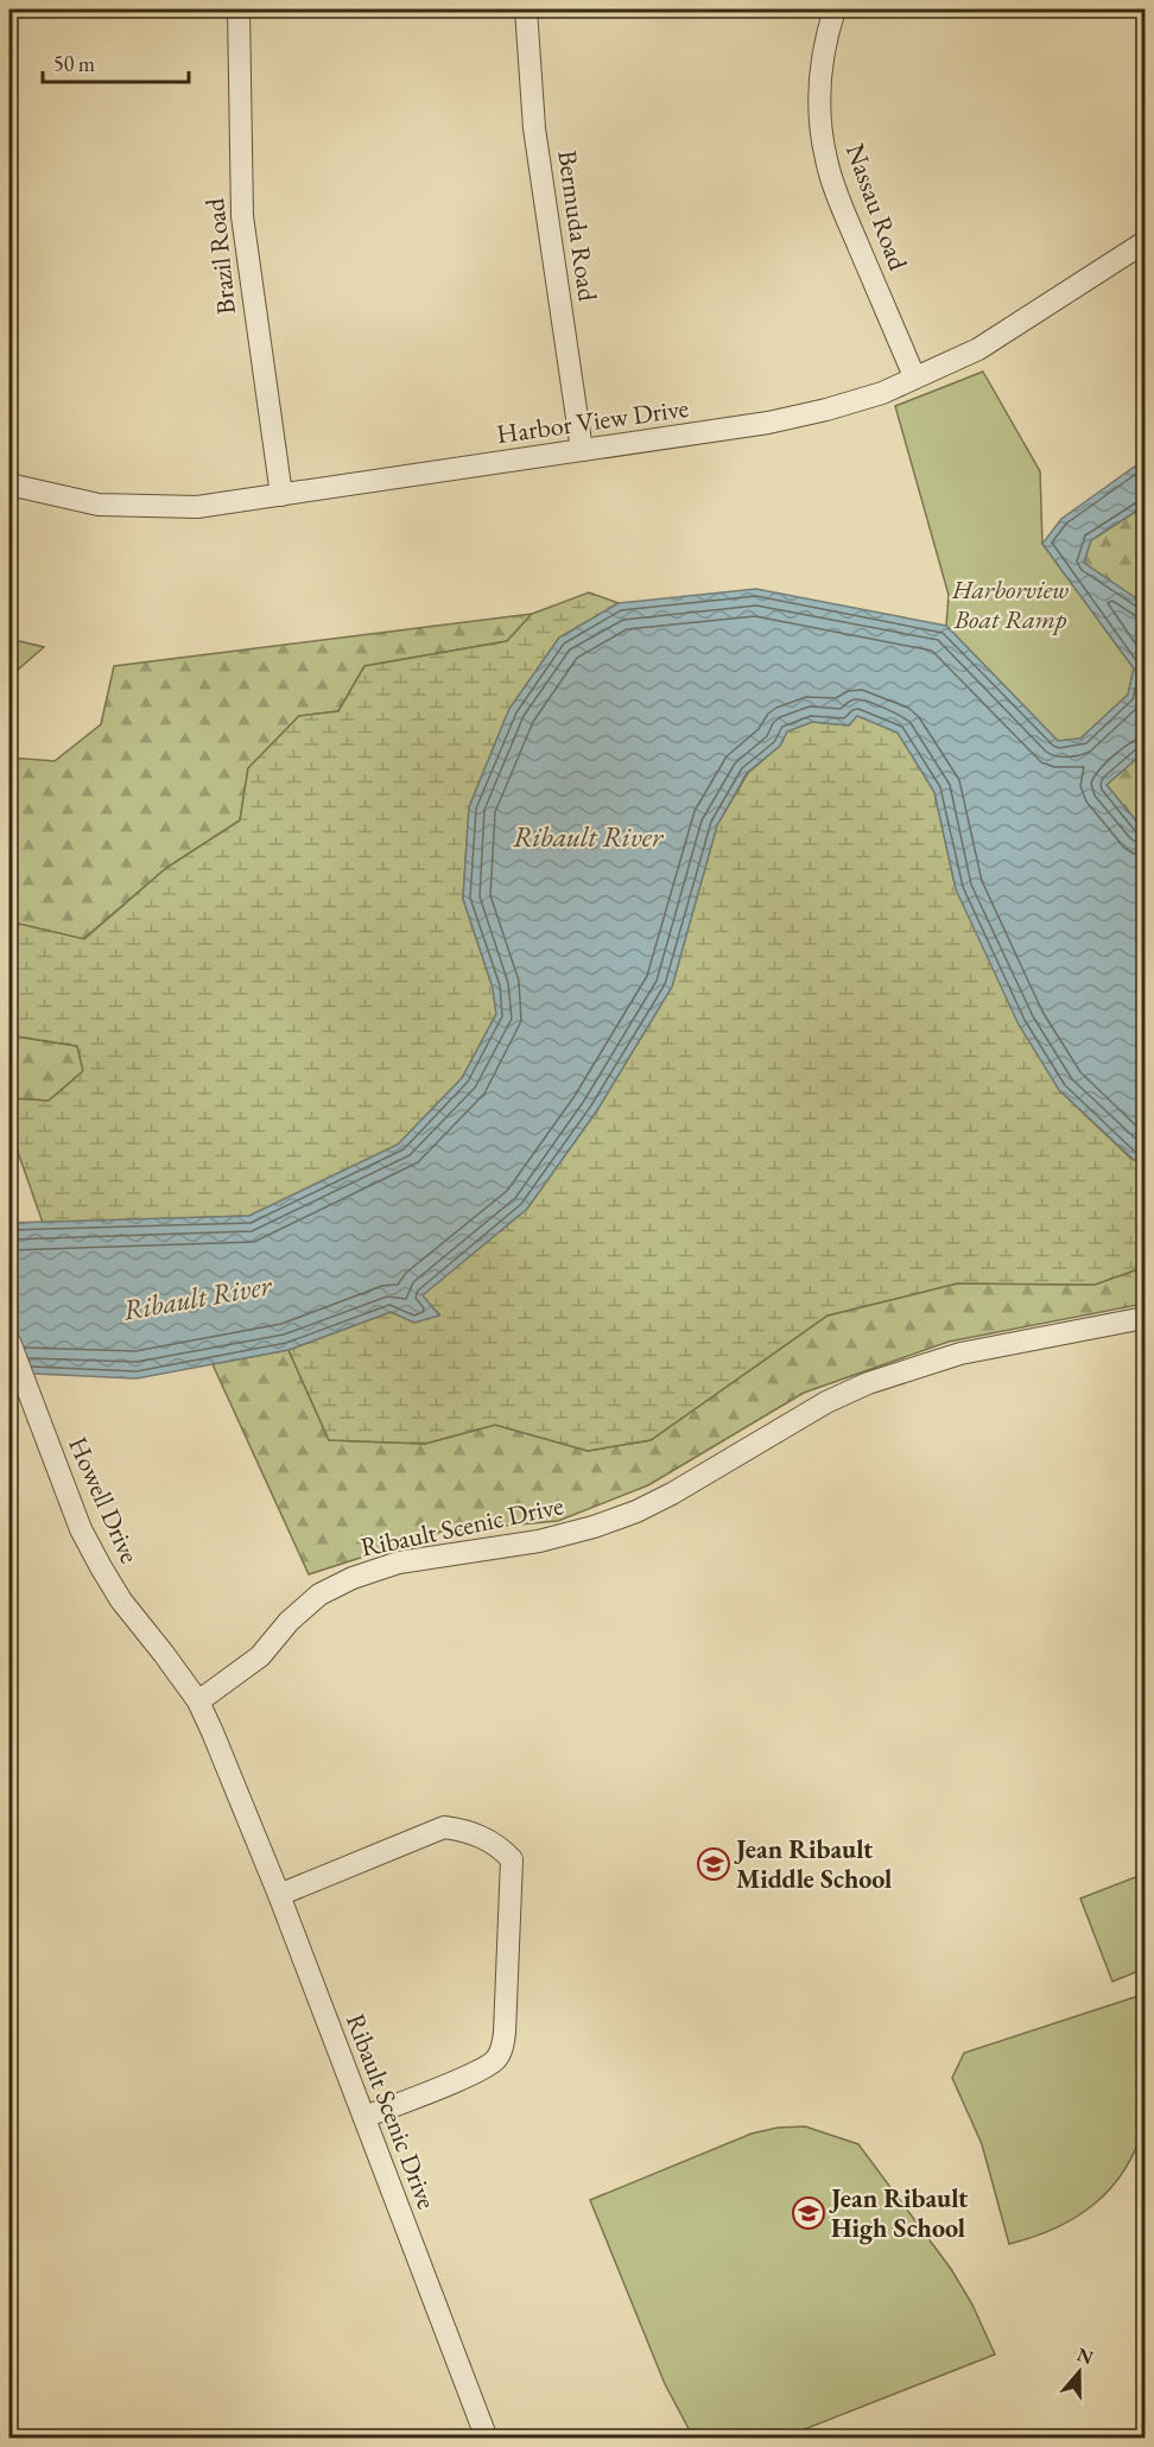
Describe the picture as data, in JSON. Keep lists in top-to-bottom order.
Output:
{
  "streets": {
    "street": [
      "Nassau Road",
      "Bermuda Road",
      "Brazil Road",
      "Harbor View Drive",
      "Howell Drive",
      "Ribault Scenic Drive"
    ]
  },
  "crossings": [
    ["Nassau Road", "Harbor View Drive"],
    ["Bermuda Road", "Harbor View Drive"],
    ["Brazil Road", "Harbor View Drive"],
    ["Howell Drive", "Ribault Scenic Drive"]
  ],
  "water": ["Ribault River"],
  "parks": ["Harborview Boat Ramp"],
  "places": {
    "school or university": ["Jean Ribault Middle School", "Jean Ribault High School"]
  },
  "scale_bar": "50 m",
  "north": "top"
}
